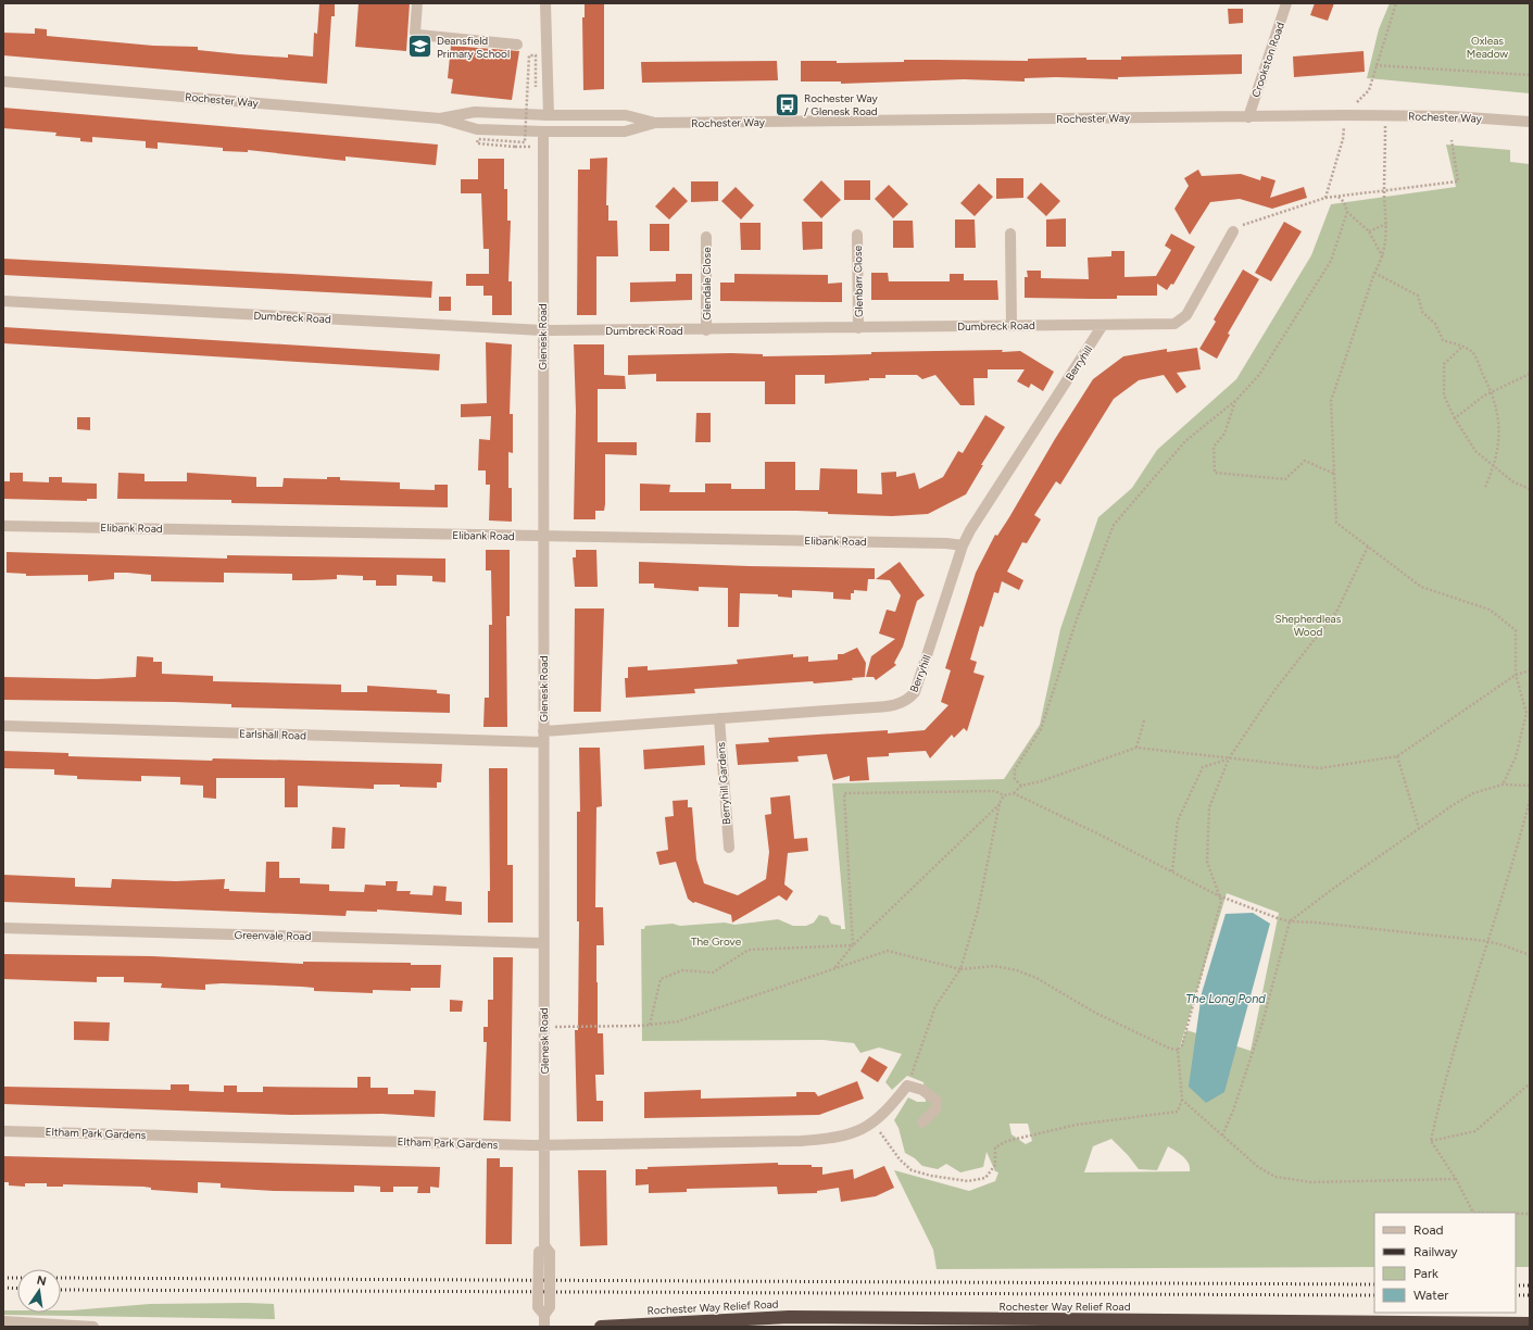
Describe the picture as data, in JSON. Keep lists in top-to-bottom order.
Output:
{
  "streets": {
    "highway": ["Rochester Way Relief Road"],
    "street": [
      "Crookston Road",
      "Rochester Way",
      "Glenbarr Close",
      "Glendale Close",
      "Dumbreck Road",
      "Glenesk Road",
      "Berryhill",
      "Elibank Road",
      "Earlshall Road",
      "Berryhill Gardens",
      "Greenvale Road",
      "Eltham Park Gardens"
    ]
  },
  "crossings": [
    ["Crookston Road", "Rochester Way"],
    ["Rochester Way", "Glenesk Road"],
    ["Glenbarr Close", "Dumbreck Road"],
    ["Glendale Close", "Dumbreck Road"],
    ["Dumbreck Road", "Glenesk Road"],
    ["Dumbreck Road", "Berryhill"],
    ["Glenesk Road", "Berryhill"],
    ["Glenesk Road", "Elibank Road"],
    ["Glenesk Road", "Earlshall Road"],
    ["Glenesk Road", "Greenvale Road"],
    ["Glenesk Road", "Eltham Park Gardens"],
    ["Berryhill", "Elibank Road"],
    ["Berryhill", "Earlshall Road"],
    ["Berryhill", "Berryhill Gardens"]
  ],
  "water": ["The Long Pond"],
  "parks": ["Oxleas Meadow", "Shepherdleas Wood", "The Grove"],
  "places": {
    "school or university": ["Deansfield Primary School"],
    "bus stop": ["Rochester Way / Glenesk Road"]
  },
  "legend": [
    "Road",
    "Railway",
    "Park",
    "Water"
  ],
  "north": "top"
}
